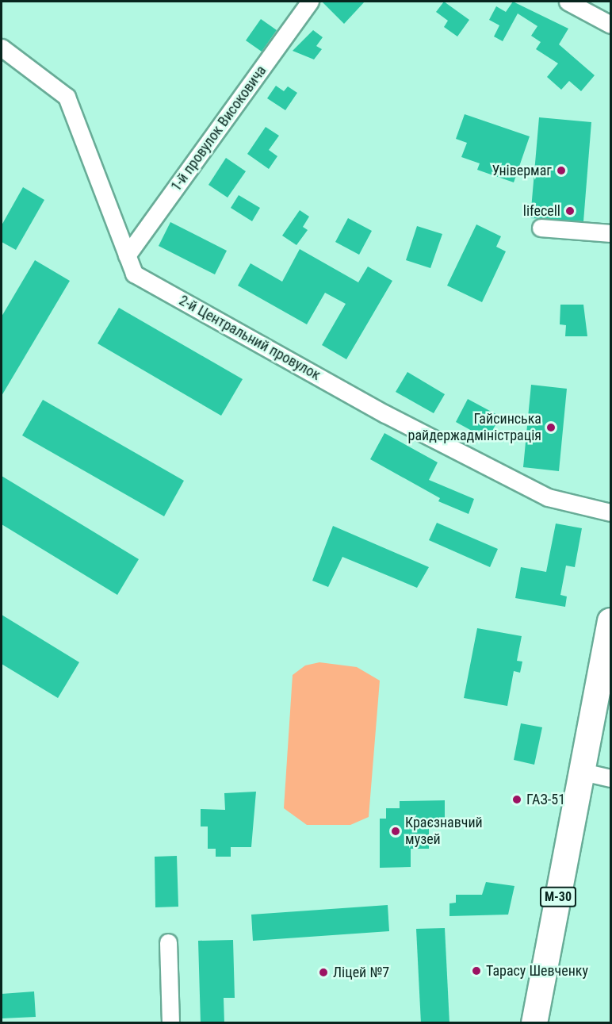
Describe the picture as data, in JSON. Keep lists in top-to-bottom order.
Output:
{
  "streets": {
    "highway": ["М-30"],
    "street": ["1-й провулок Високовича", "2-й Центральний провулок"]
  },
  "crossings": [
    ["1-й провулок Високовича", "2-й Центральний провулок"]
  ],
  "places": [
    "Універмаг",
    "lifecell",
    "Гайсинська райдержадміністрація",
    "ГАЗ-51",
    "Краєзнавчий музей",
    "Тарасу Шевченку",
    "Ліцей №7"
  ]
}
